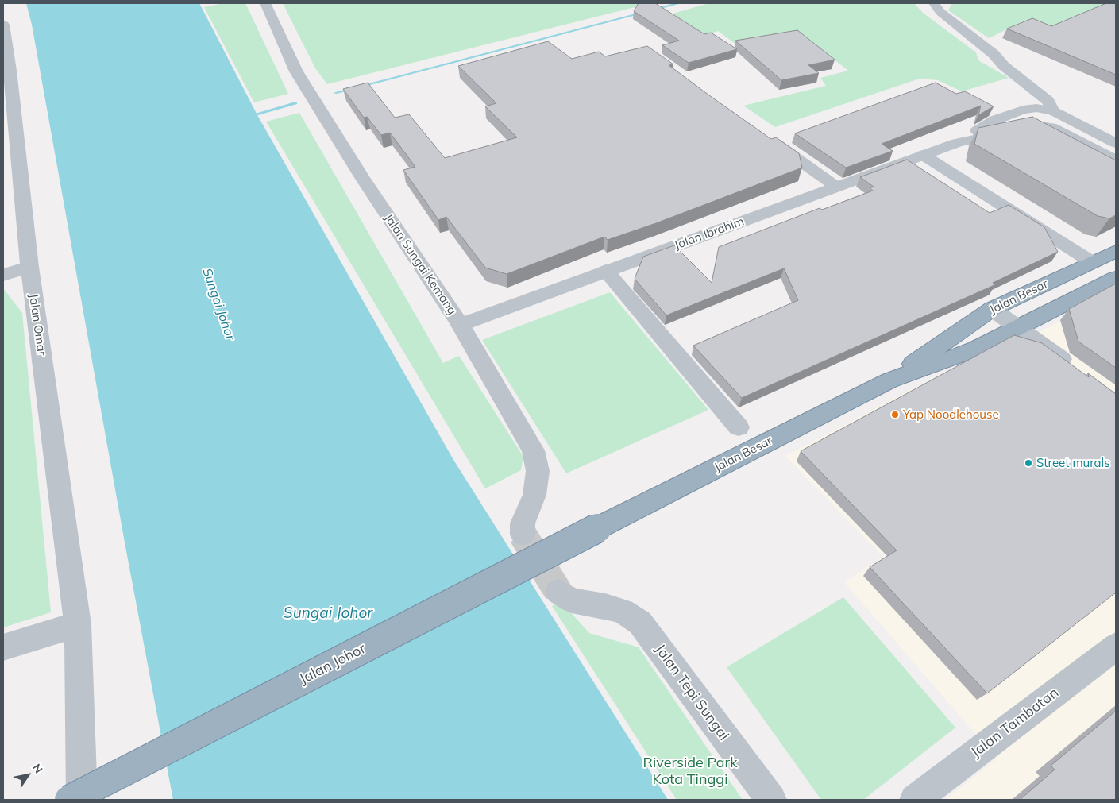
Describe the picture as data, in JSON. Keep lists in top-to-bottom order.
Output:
{
  "streets": {
    "highway": ["Jalan Besar", "Jalan Johor"],
    "street": [
      "Jalan Ibrahim",
      "Jalan Sungai Kemang",
      "Jalan Omar",
      "Jalan Tepi Sungai",
      "Jalan Tambatan"
    ]
  },
  "crossings": [
    ["Jalan Ibrahim", "Jalan Sungai Kemang"],
    ["Jalan Besar", "Jalan Johor"]
  ],
  "water": ["Sungai Johor"],
  "parks": ["Riverside Park Kota Tinggi"],
  "places": ["Yap Noodlehouse", "Street murals"],
  "north": "top right"
}
